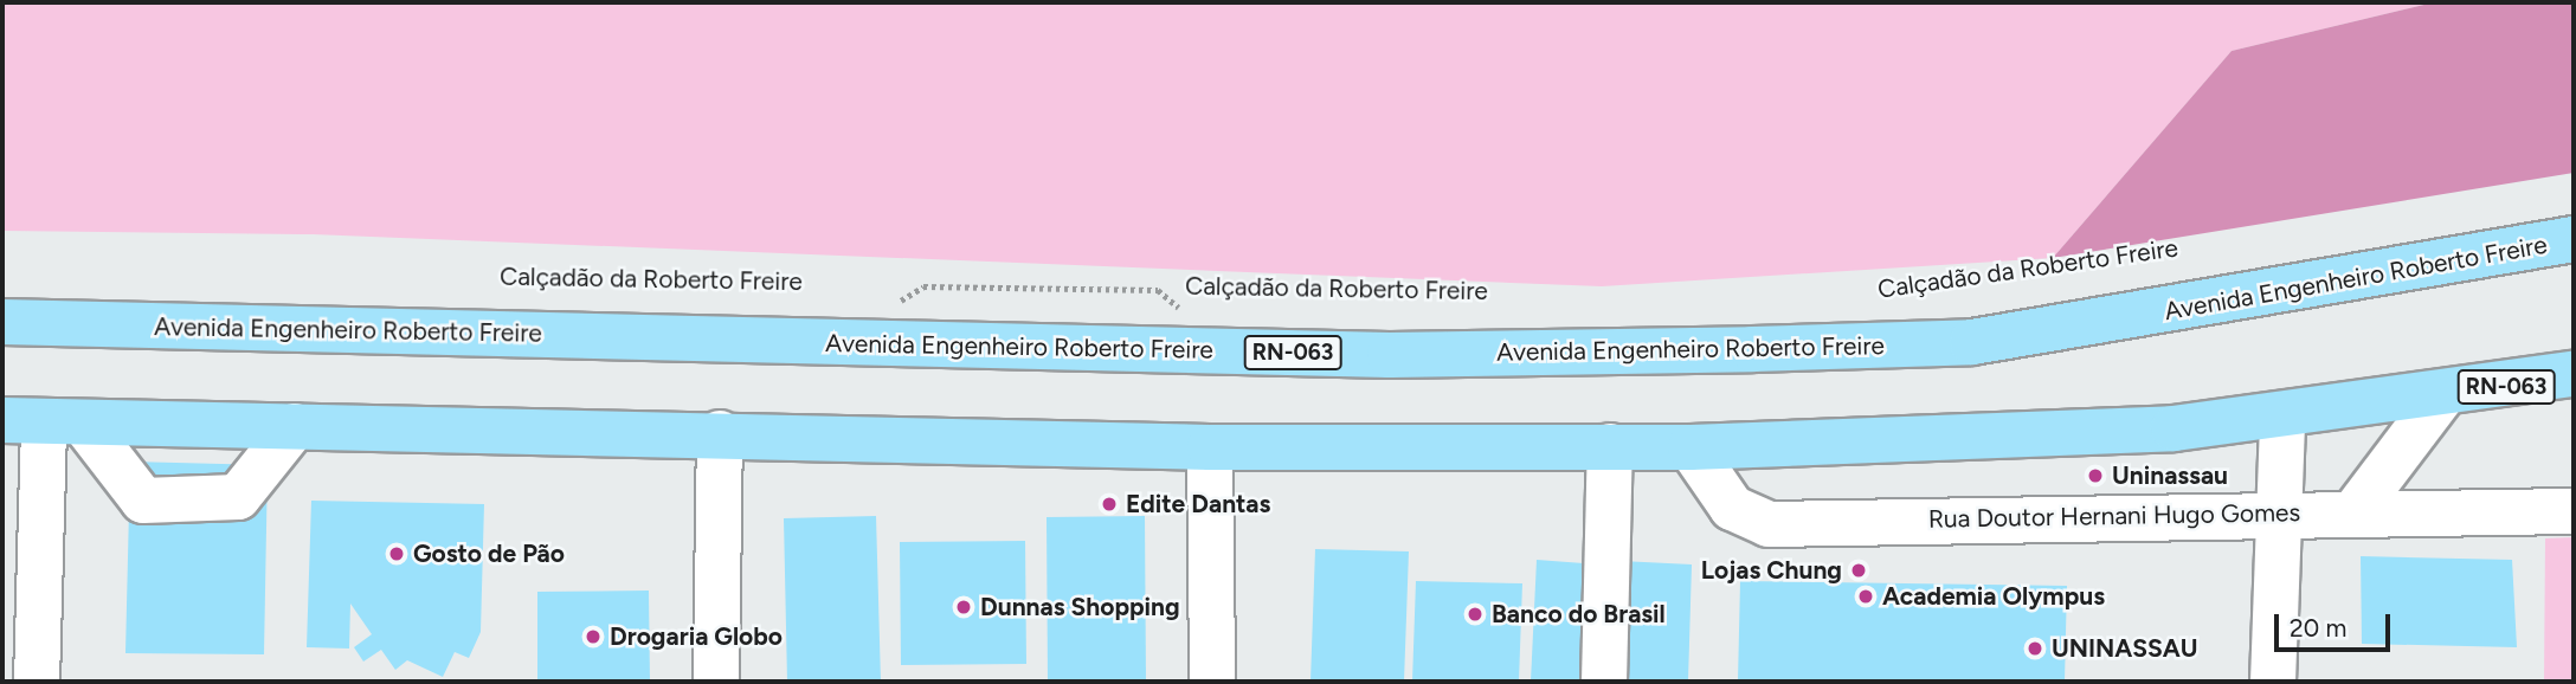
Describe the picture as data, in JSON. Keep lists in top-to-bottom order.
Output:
{
  "streets": {
    "main road": ["Avenida Engenheiro Roberto Freire", "RN-063"],
    "street": ["Rua Doutor Hernani Hugo Gomes"],
    "path": ["Calçadão da Roberto Freire"]
  },
  "crossings": [
    ["RN-063", "Rua Doutor Hernani Hugo Gomes"]
  ],
  "places": [
    "Uninassau",
    "Edite Dantas",
    "Gosto de Pão",
    "Lojas Chung",
    "Academia Olympus",
    "Dunnas Shopping",
    "Banco do Brasil",
    "Drogaria Globo",
    "UNINASSAU"
  ],
  "scale_bar": "20 m"
}
